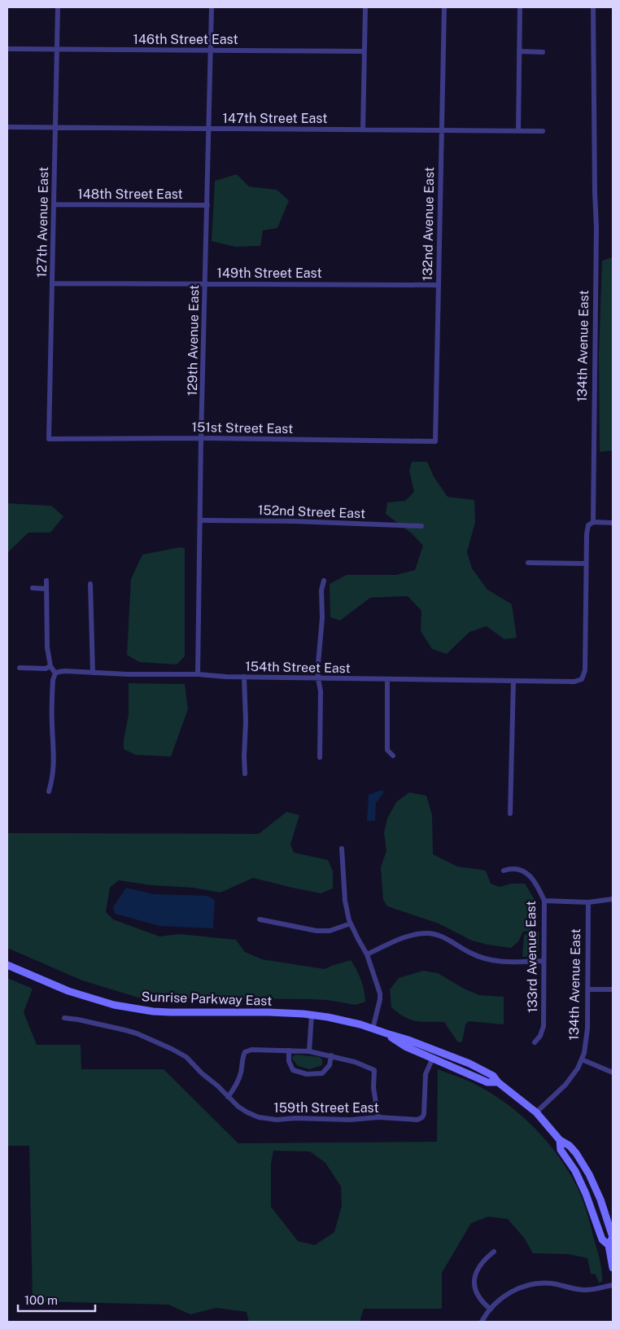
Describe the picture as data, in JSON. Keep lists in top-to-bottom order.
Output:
{
  "streets": {
    "street": [
      "146th Street East",
      "147th Street East",
      "148th Street East",
      "127th Avenue East",
      "132nd Avenue East",
      "149th Street East",
      "129th Avenue East",
      "134th Avenue East",
      "151st Street East",
      "152nd Street East",
      "154th Street East",
      "133rd Avenue East",
      "Sunrise Parkway East",
      "159th Street East"
    ]
  },
  "crossings": [
    ["146th Street East", "127th Avenue East"],
    ["146th Street East", "129th Avenue East"],
    ["147th Street East", "127th Avenue East"],
    ["147th Street East", "132nd Avenue East"],
    ["147th Street East", "129th Avenue East"],
    ["148th Street East", "127th Avenue East"],
    ["148th Street East", "129th Avenue East"],
    ["127th Avenue East", "149th Street East"],
    ["127th Avenue East", "151st Street East"],
    ["132nd Avenue East", "149th Street East"],
    ["132nd Avenue East", "151st Street East"],
    ["149th Street East", "129th Avenue East"],
    ["129th Avenue East", "151st Street East"],
    ["129th Avenue East", "152nd Street East"],
    ["129th Avenue East", "154th Street East"],
    ["134th Avenue East", "154th Street East"],
    ["134th Avenue East", "Sunrise Parkway East"],
    ["Sunrise Parkway East", "159th Street East"]
  ],
  "scale_bar": "100 m"
}
